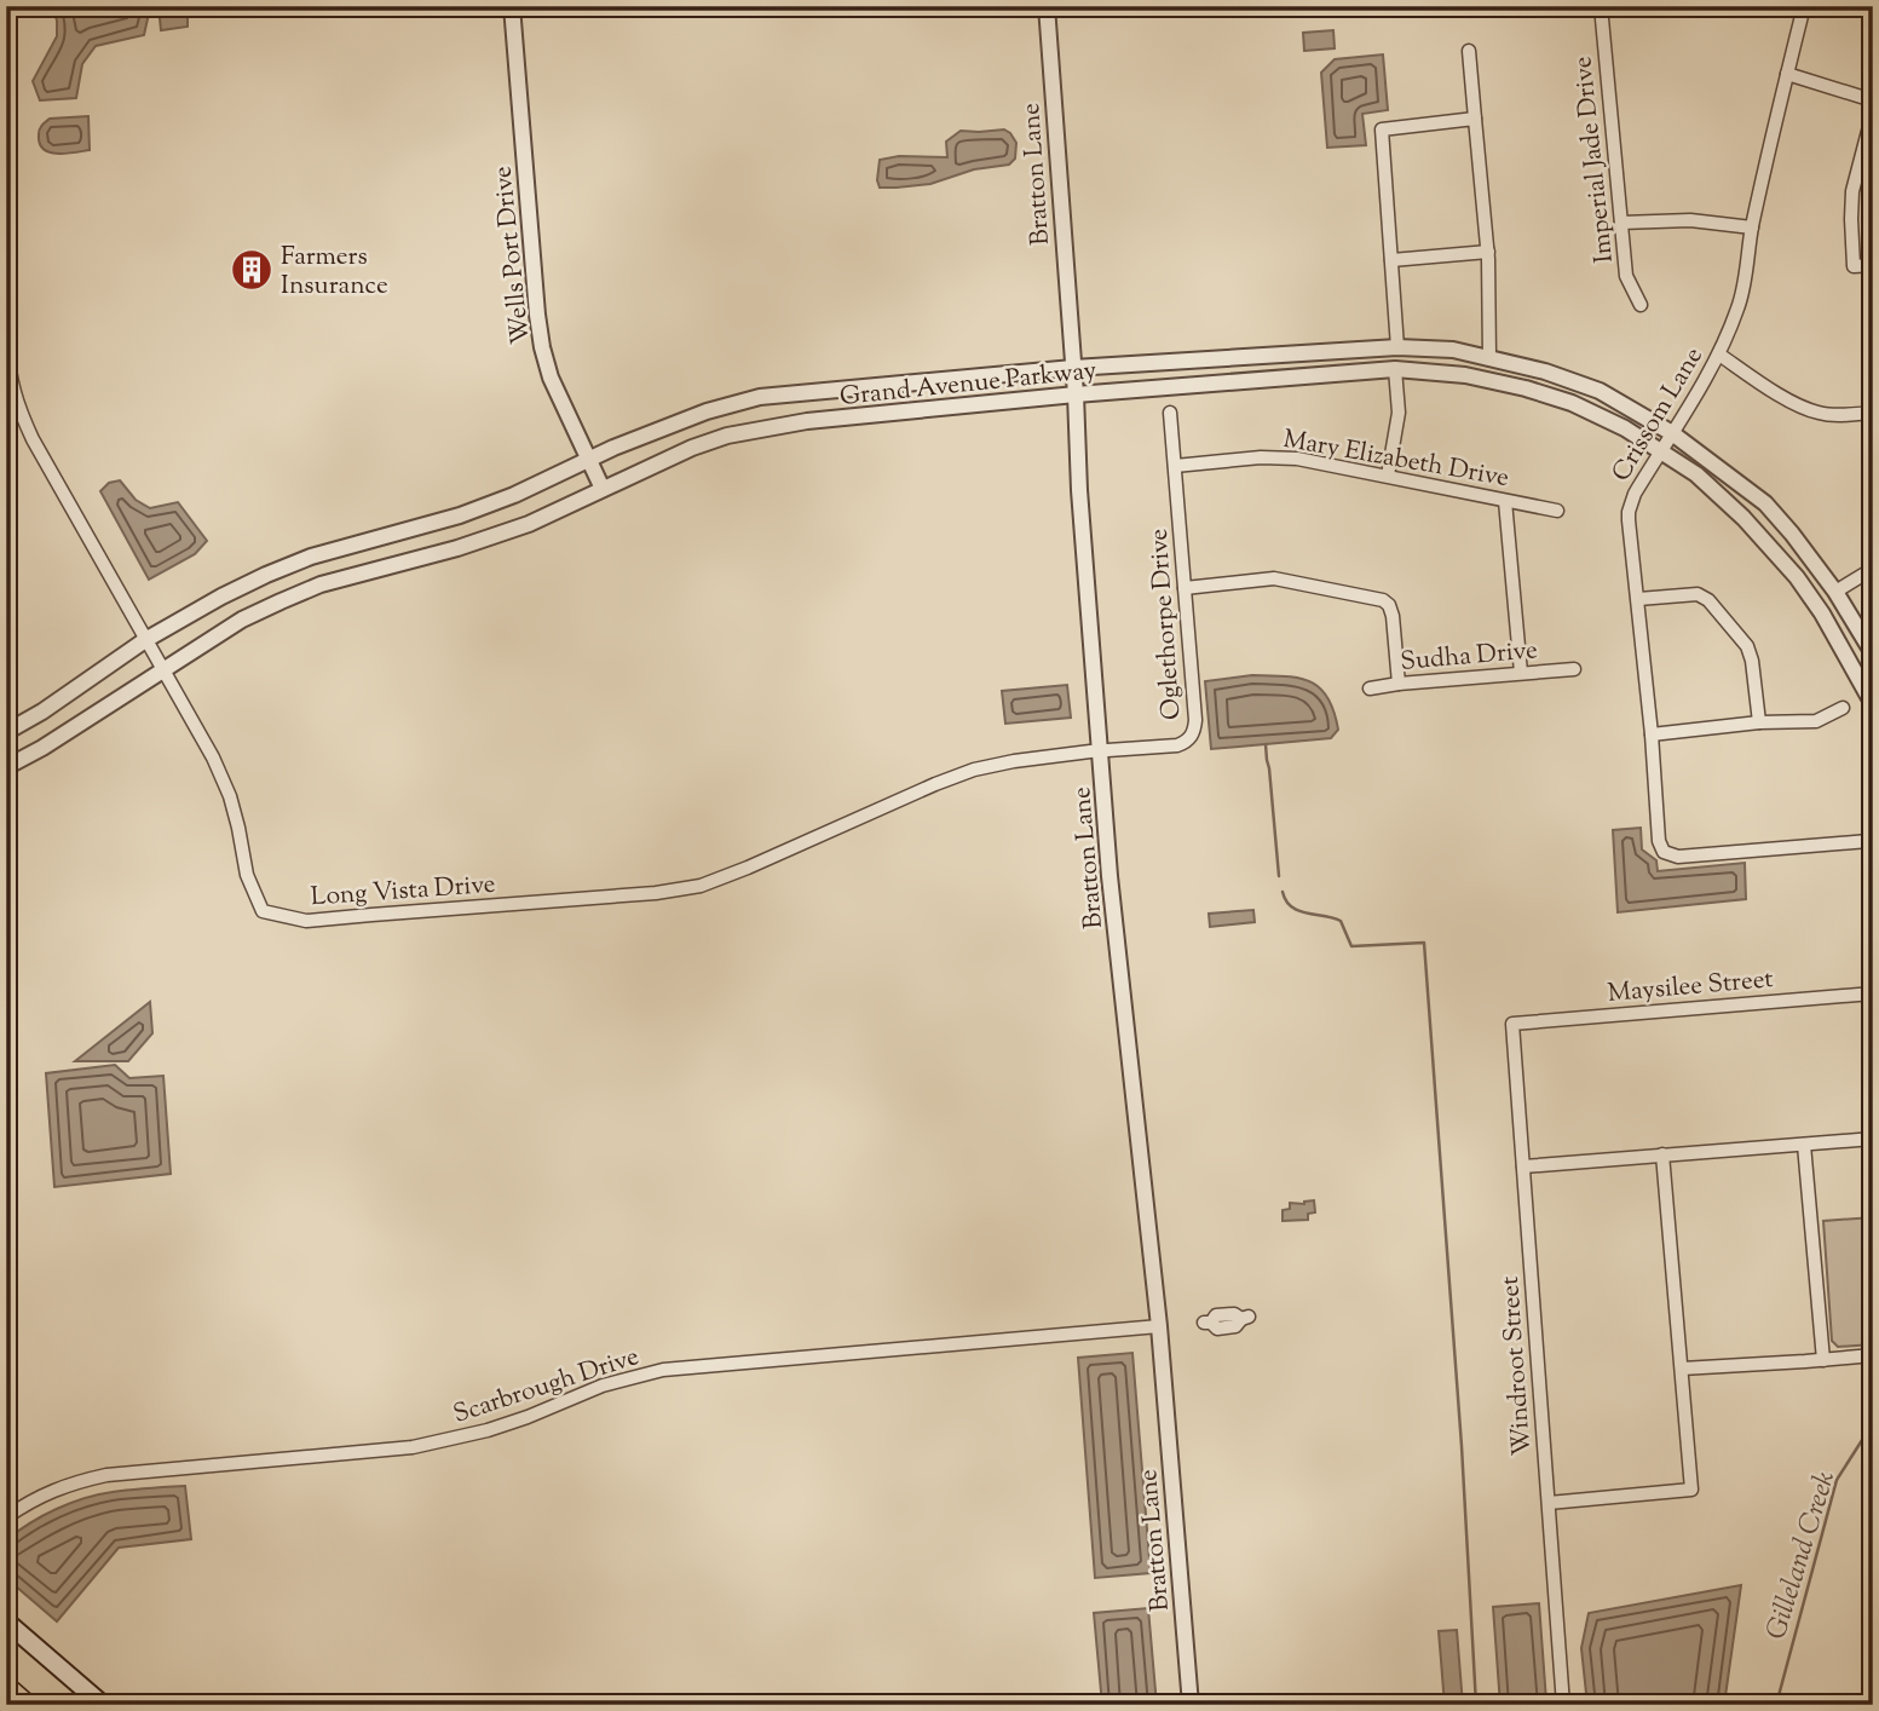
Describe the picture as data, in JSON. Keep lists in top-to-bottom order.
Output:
{
  "streets": {
    "street": [
      "Imperial Jade Drive",
      "Bratton Lane",
      "Wells Port Drive",
      "Grand Avenue Parkway",
      "Crissom Lane",
      "Mary Elizabeth Drive",
      "Oglethorpe Drive",
      "Sudha Drive",
      "Long Vista Drive",
      "Maysilee Street",
      "Windroot Street",
      "Scarbrough Drive"
    ]
  },
  "crossings": [
    ["Bratton Lane", "Grand Avenue Parkway"],
    ["Bratton Lane", "Oglethorpe Drive"],
    ["Bratton Lane", "Long Vista Drive"],
    ["Bratton Lane", "Scarbrough Drive"],
    ["Wells Port Drive", "Grand Avenue Parkway"],
    ["Grand Avenue Parkway", "Crissom Lane"],
    ["Grand Avenue Parkway", "Long Vista Drive"],
    ["Mary Elizabeth Drive", "Oglethorpe Drive"],
    ["Oglethorpe Drive", "Long Vista Drive"],
    ["Maysilee Street", "Windroot Street"]
  ],
  "water": ["Gilleland Creek"],
  "places": {
    "building": ["Farmers Insurance"]
  }
}
